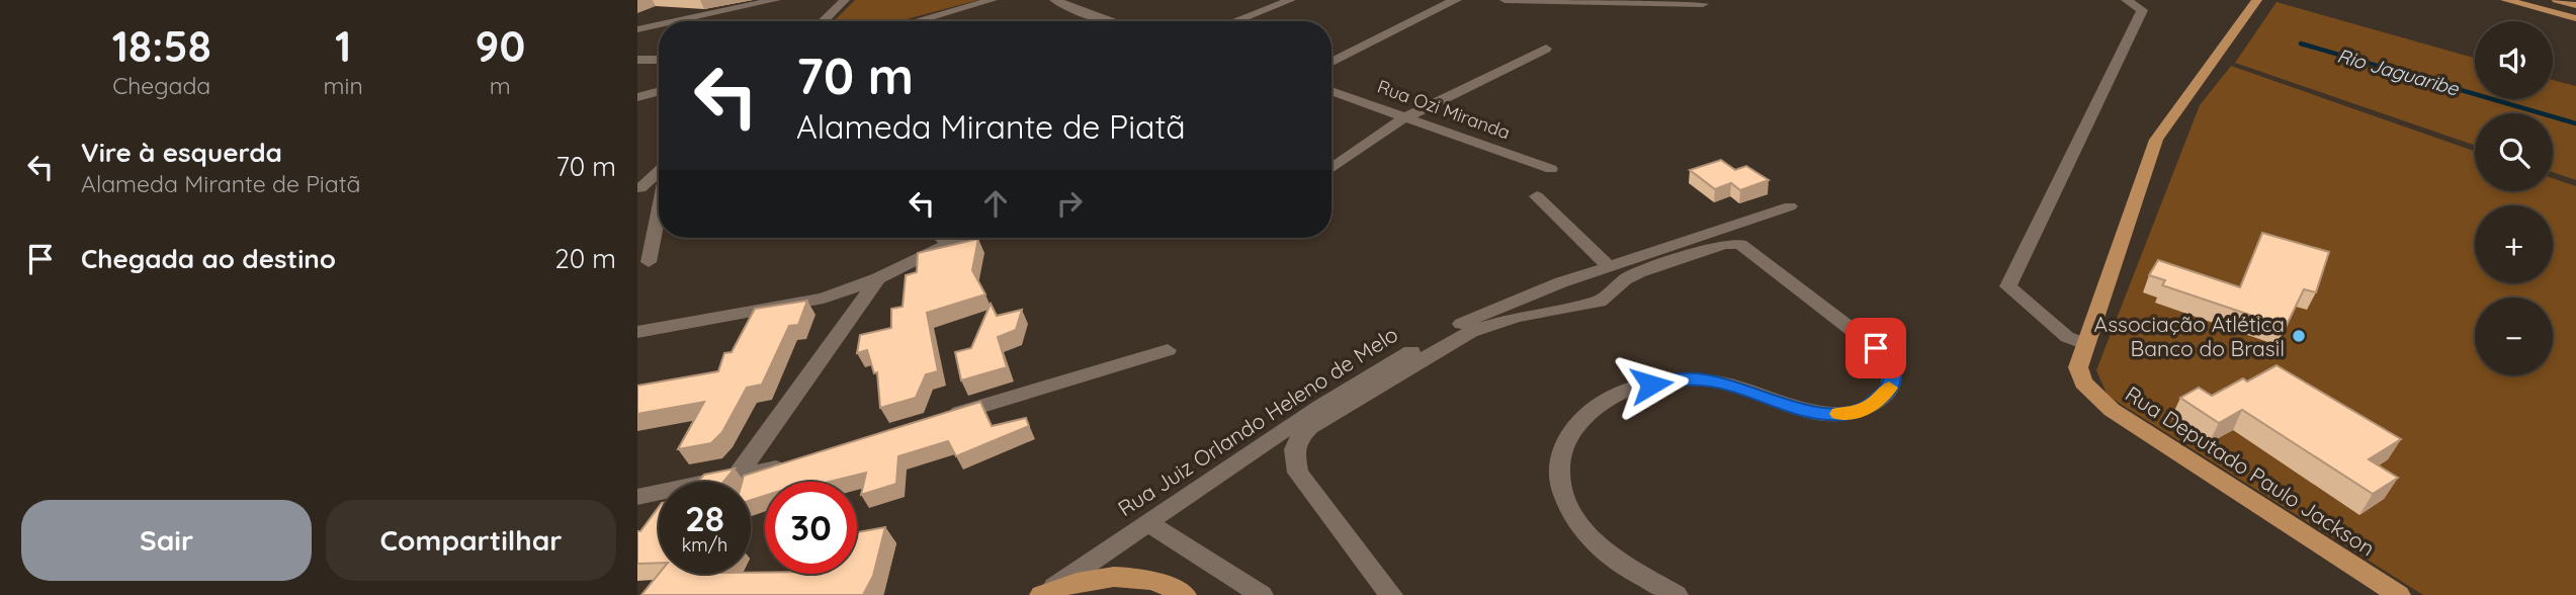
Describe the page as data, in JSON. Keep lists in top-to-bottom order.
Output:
{
  "streets": {
    "main road": ["Rua Deputado Paulo Jackson"],
    "street": ["Rua Ozi Miranda", "Rua Juiz Orlando Heleno de Melo"]
  },
  "water": ["Rio Jaguaribe"],
  "places": ["Associação Atlética Banco do Brasil"],
  "page": {
    "eta": [
      "18:58",
      "Chegada",
      "1",
      "min",
      "90",
      "m"
    ],
    "map_buttons": ["+", "−"],
    "turn": ["70 m", "Alameda Mirante de Piatã"],
    "list": [
      {
        "name": "Vire à esquerda",
        "note": "Alameda Mirante de Piatã",
        "value": "70 m"
      },
      {
        "name": "Chegada ao destino",
        "value": "20 m"
      }
    ],
    "speed": "28 km/h",
    "limit": "30",
    "buttons": ["Sair", "Compartilhar"]
  }
}
